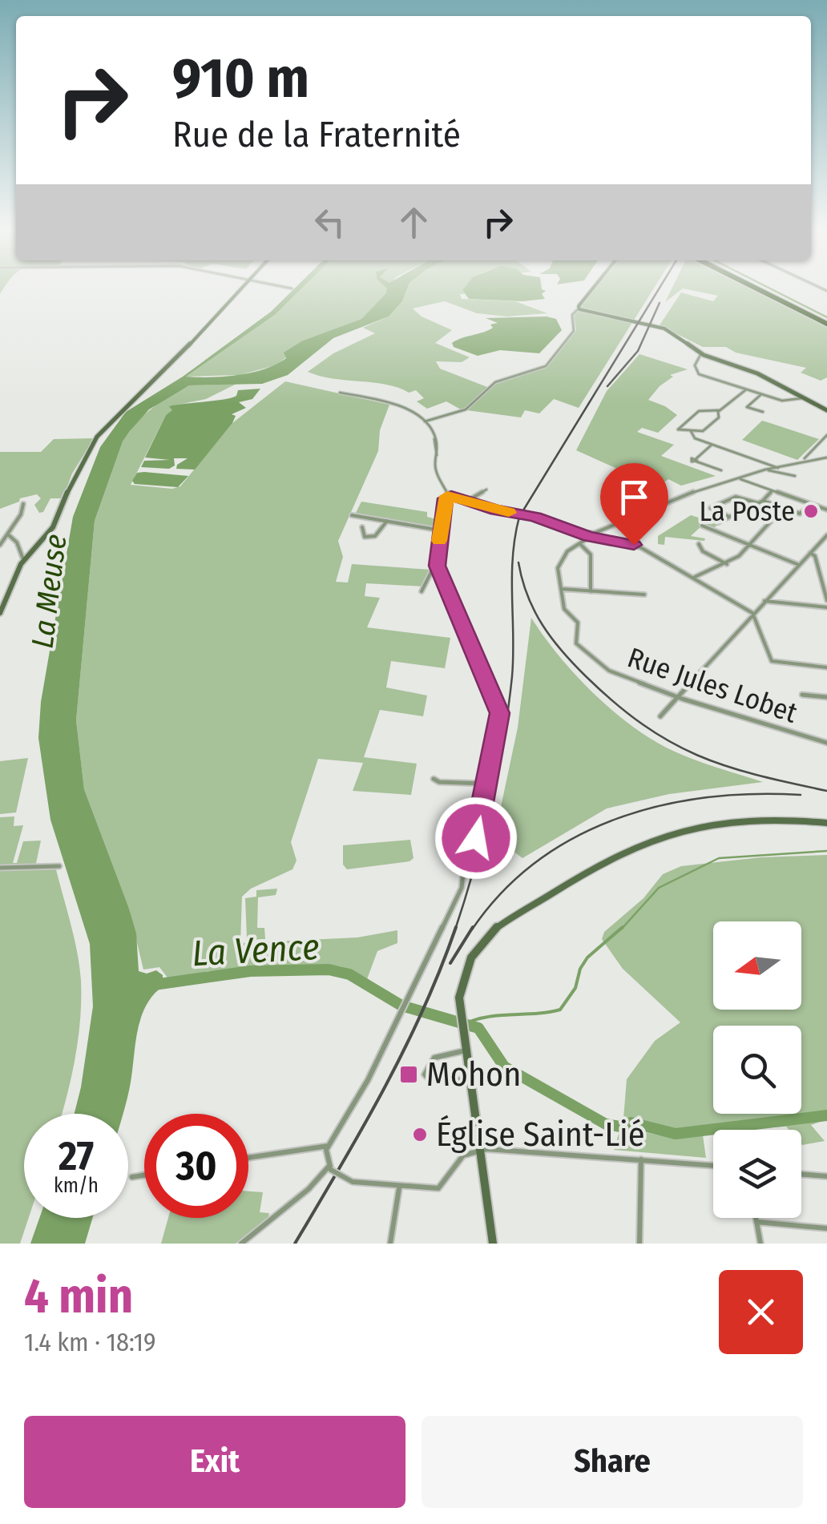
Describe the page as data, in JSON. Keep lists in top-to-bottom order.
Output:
{
  "streets": {
    "street": ["Rue Jules Lobet"]
  },
  "water": ["La Meuse", "La Vence"],
  "places": {
    "other": ["La Poste", "Église Saint-Lié"],
    "transit": ["Mohon"]
  },
  "north": "left",
  "page": {
    "turn": ["910 m", "Rue de la Fraternité"],
    "speed": "27 km/h",
    "limit": "30",
    "heading": ["4 min", "1.4 km · 18:19"],
    "buttons": ["Exit", "Share"]
  }
}
